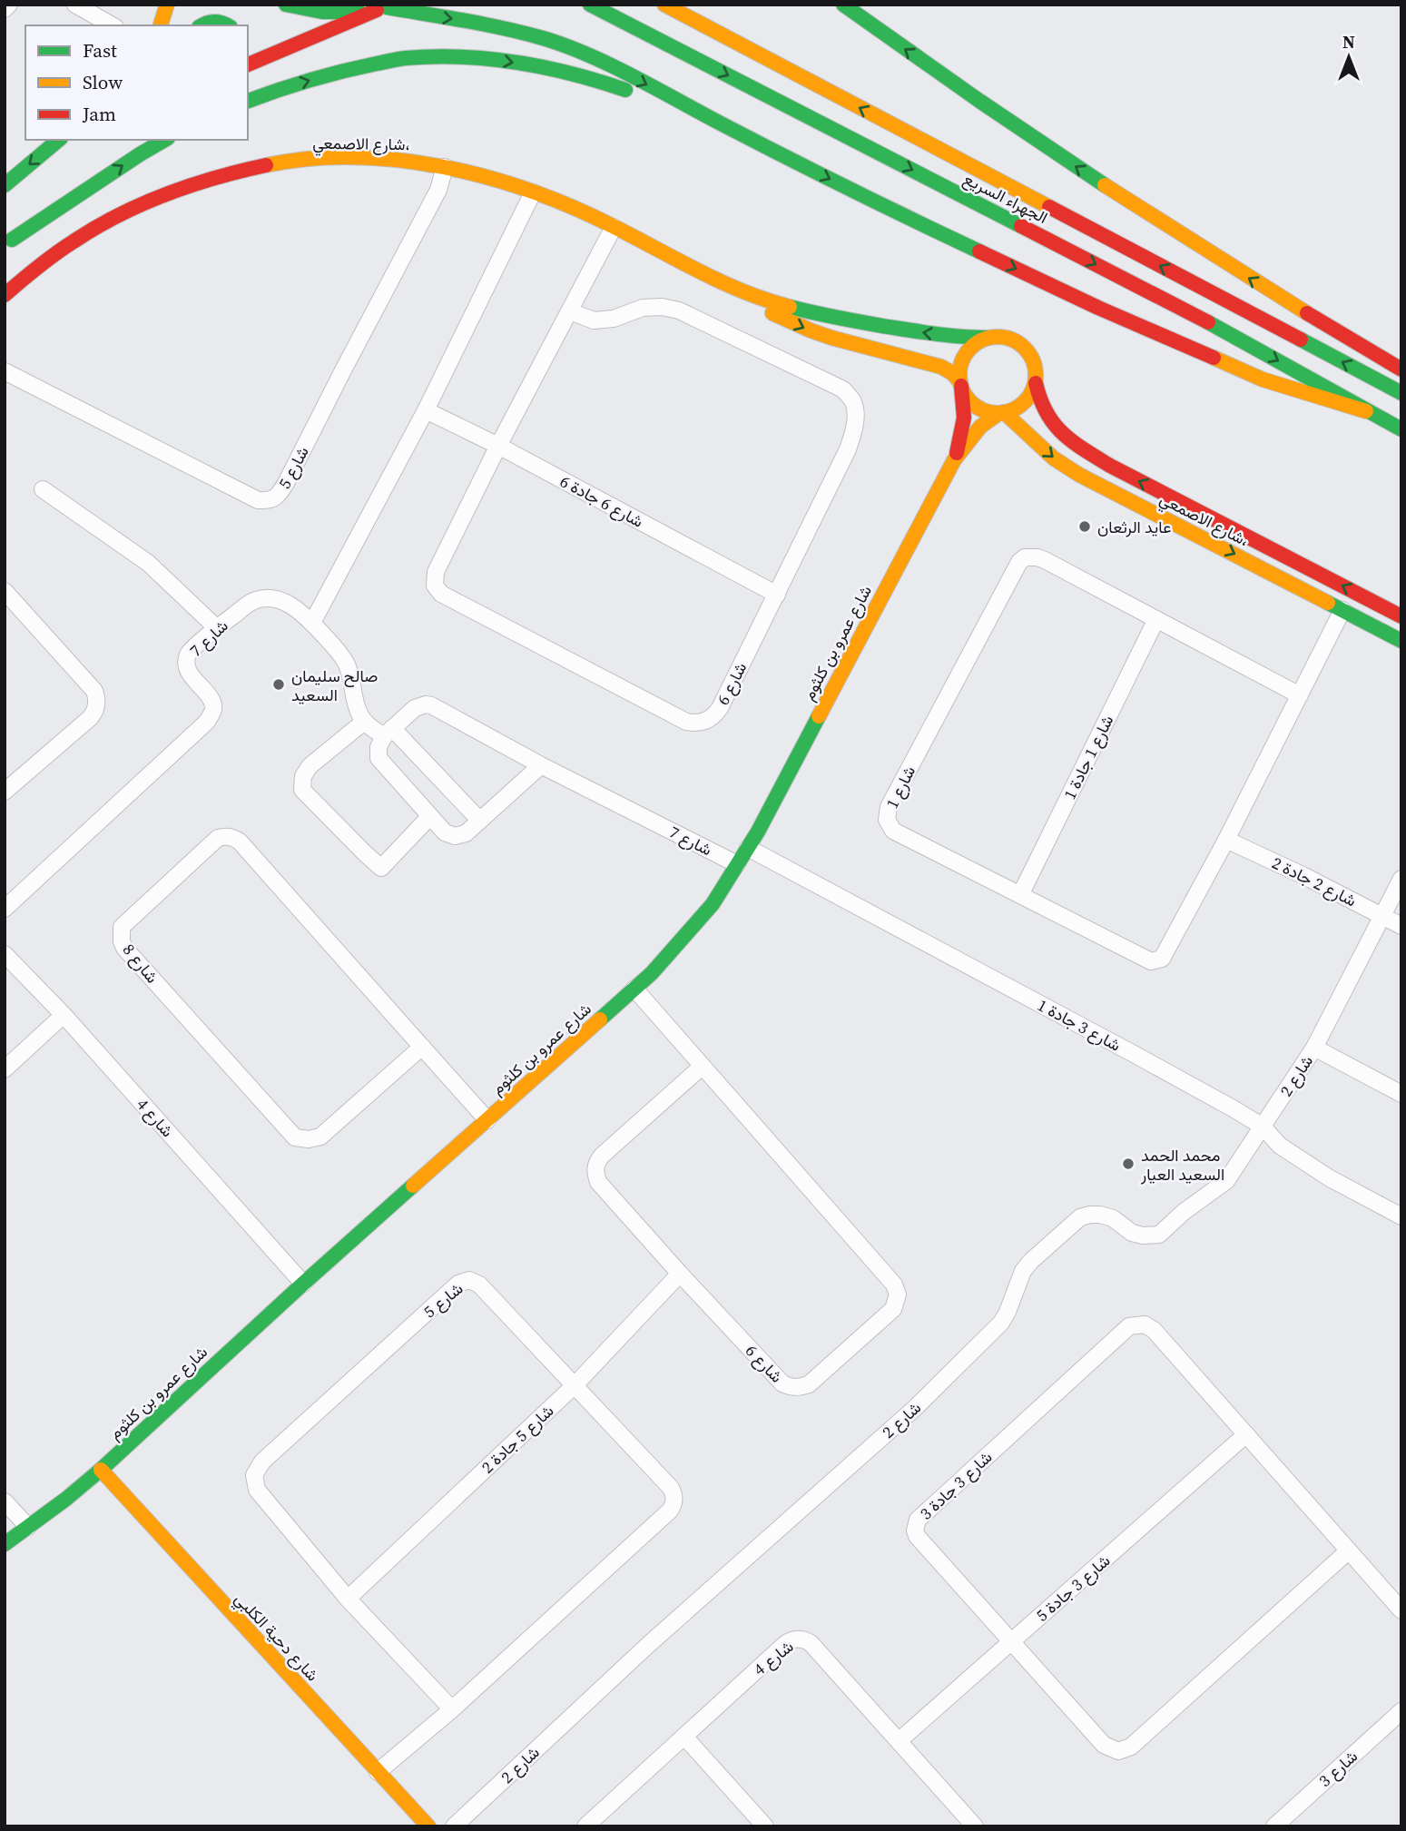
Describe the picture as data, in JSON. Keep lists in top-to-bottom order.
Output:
{
  "streets": {
    "main road": [
      "شارع الاصمعي،",
      "الجهراء السريع",
      "شارع عمرو بن كلثوم",
      "شارع دحية الكلبي"
    ],
    "street": [
      "شارع 5",
      "شارع 6 جادة 6",
      "شارع 7",
      "شارع 6",
      "شارع 1 جادة 1",
      "شارع 1",
      "شارع 2 جادة 2",
      "شارع 8",
      "شارع 3 جادة 1",
      "شارع 2",
      "شارع 4",
      "شارع 5 جادة 2",
      "شارع 3 جادة 3",
      "شارع 3 جادة 5",
      "شارع 3"
    ]
  },
  "crossings": [
    ["شارع الاصمعي،", "شارع 5"],
    ["شارع الاصمعي،", "شارع عمرو بن كلثوم"],
    ["شارع الاصمعي،", "شارع 6"],
    ["شارع الاصمعي،", "شارع 1"],
    ["شارع 5", "شارع 5 جادة 2"],
    ["شارع 5", "شارع دحية الكلبي"],
    ["شارع 6 جادة 6", "شارع 6"],
    ["شارع 7", "شارع عمرو بن كلثوم"],
    ["شارع عمرو بن كلثوم", "شارع 6"],
    ["شارع عمرو بن كلثوم", "شارع 8"],
    ["شارع عمرو بن كلثوم", "شارع 3 جادة 1"],
    ["شارع عمرو بن كلثوم", "شارع 4"],
    ["شارع عمرو بن كلثوم", "شارع دحية الكلبي"],
    ["شارع 6", "شارع 5 جادة 2"],
    ["شارع 1 جادة 1", "شارع 1"],
    ["شارع 1", "شارع 2 جادة 2"],
    ["شارع 2 جادة 2", "شارع 2"],
    ["شارع 3 جادة 1", "شارع 2"],
    ["شارع 4", "شارع 3 جادة 5"],
    ["شارع 3 جادة 3", "شارع 3 جادة 5"]
  ],
  "places": ["عايد الرثعان", "صالح سليمان السعيد", "محمد الحمد السعيد العيار"],
  "legend": ["Fast", "Slow", "Jam"],
  "north": "top"
}
